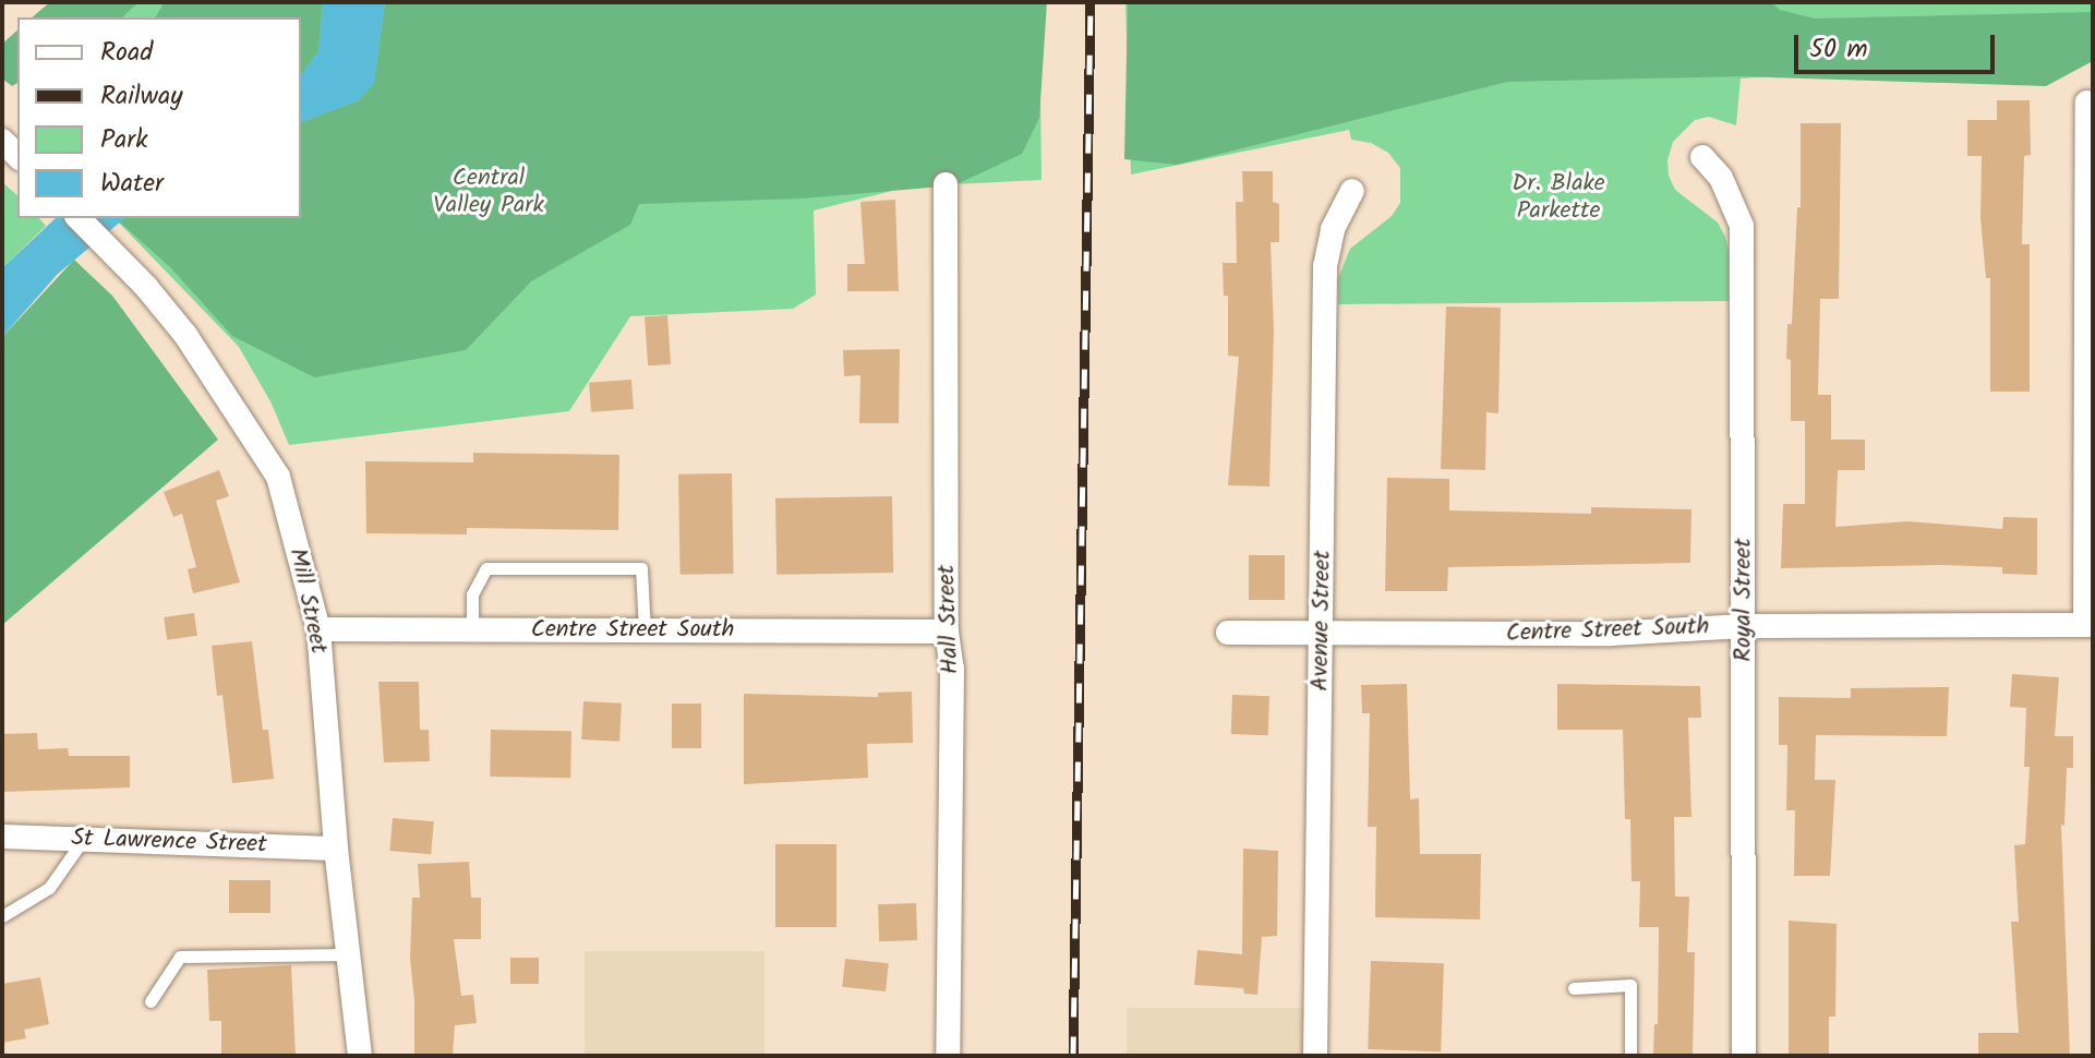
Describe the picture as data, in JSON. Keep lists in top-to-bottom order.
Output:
{
  "streets": {
    "street": [
      "Royal Street",
      "Mill Street",
      "Hall Street",
      "Avenue Street",
      "Centre Street South",
      "St Lawrence Street"
    ]
  },
  "crossings": [
    ["Royal Street", "Centre Street South"],
    ["Mill Street", "Centre Street South"],
    ["Mill Street", "St Lawrence Street"],
    ["Hall Street", "Centre Street South"],
    ["Avenue Street", "Centre Street South"]
  ],
  "parks": ["Central Valley Park", "Dr. Blake Parkette"],
  "legend": [
    "Road",
    "Railway",
    "Park",
    "Water"
  ],
  "scale_bar": "50 m"
}
